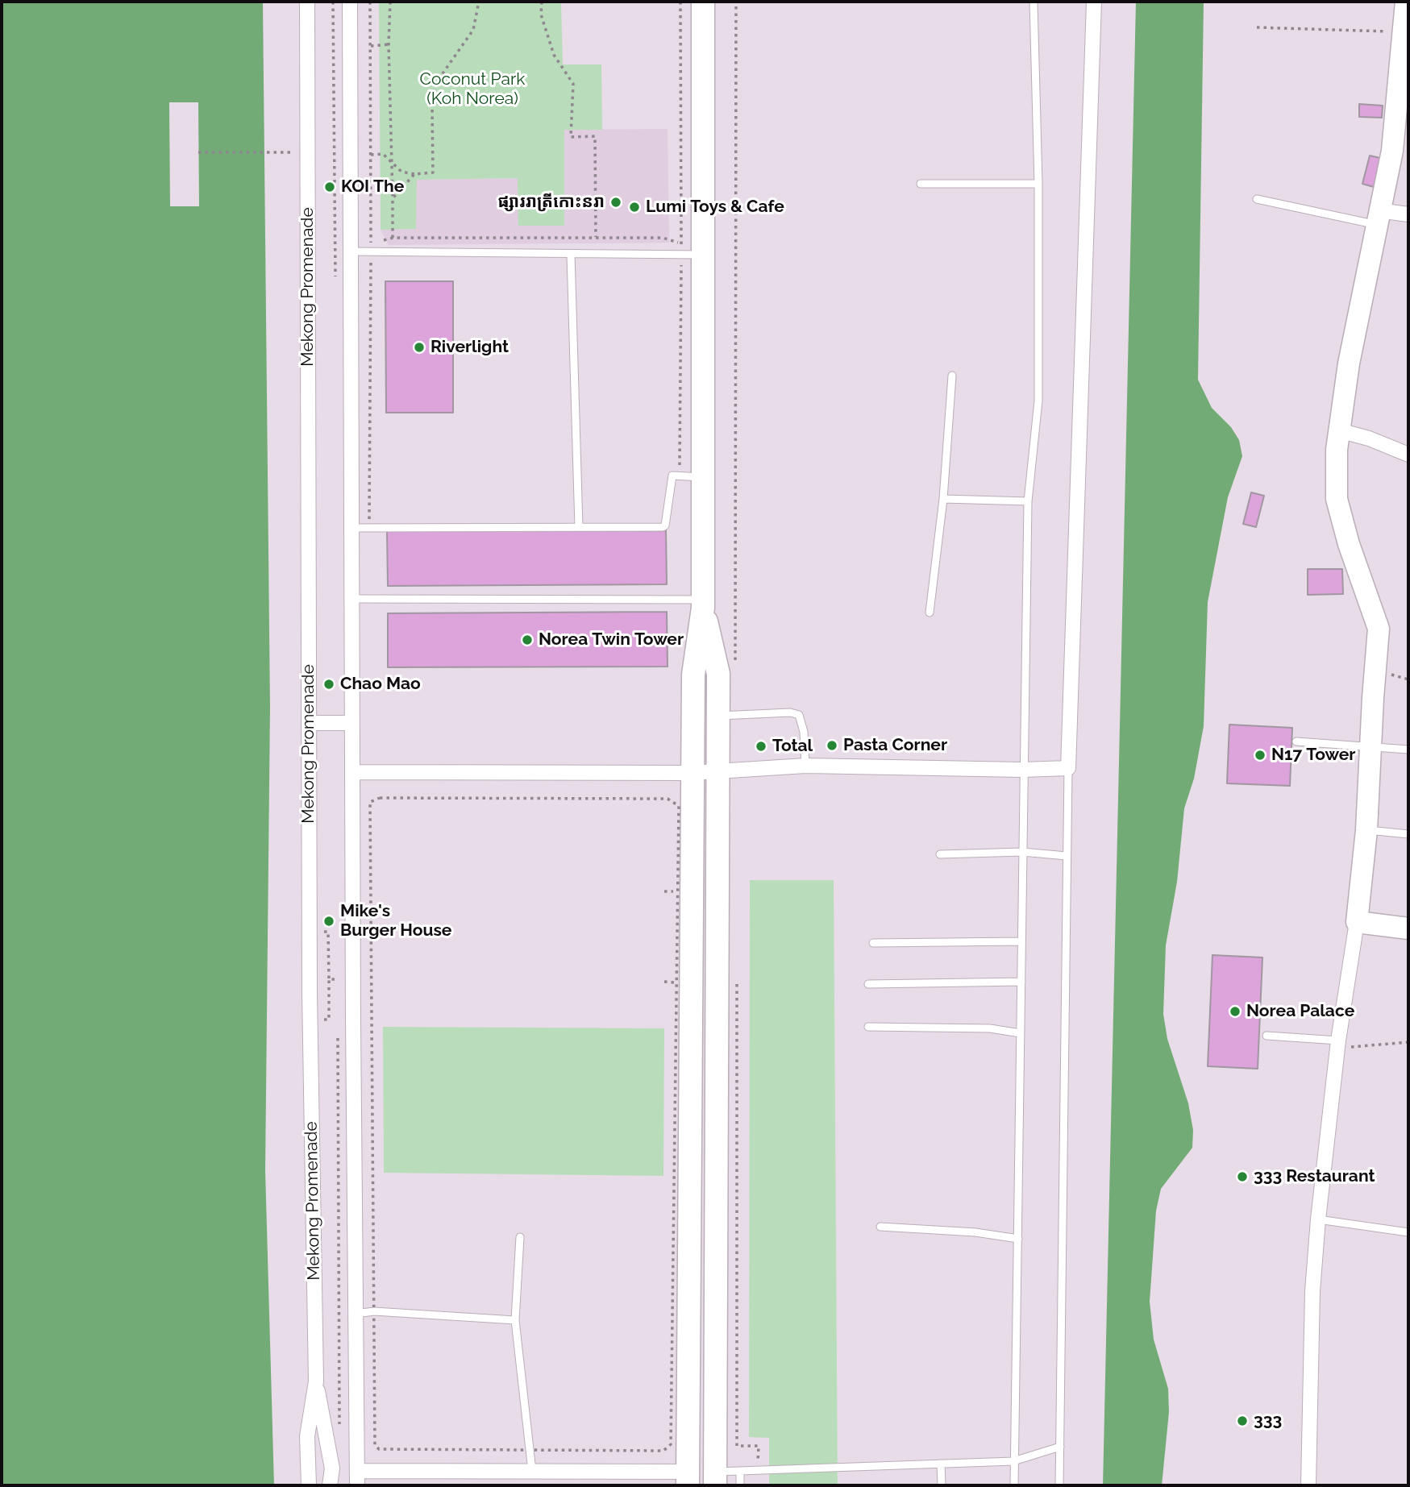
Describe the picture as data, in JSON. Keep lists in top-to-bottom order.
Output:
{
  "streets": {
    "street": ["Mekong Promenade"]
  },
  "parks": ["Coconut Park (Koh Norea)"],
  "places": [
    "KOI The",
    "ផ្សាររាត្រីកោះនរា",
    "Lumi Toys & Cafe",
    "Riverlight",
    "Norea Twin Tower",
    "Chao Mao",
    "Pasta Corner",
    "Total",
    "N17 Tower",
    "Mike's Burger House",
    "Norea Palace",
    "333 Restaurant",
    "333"
  ]
}
